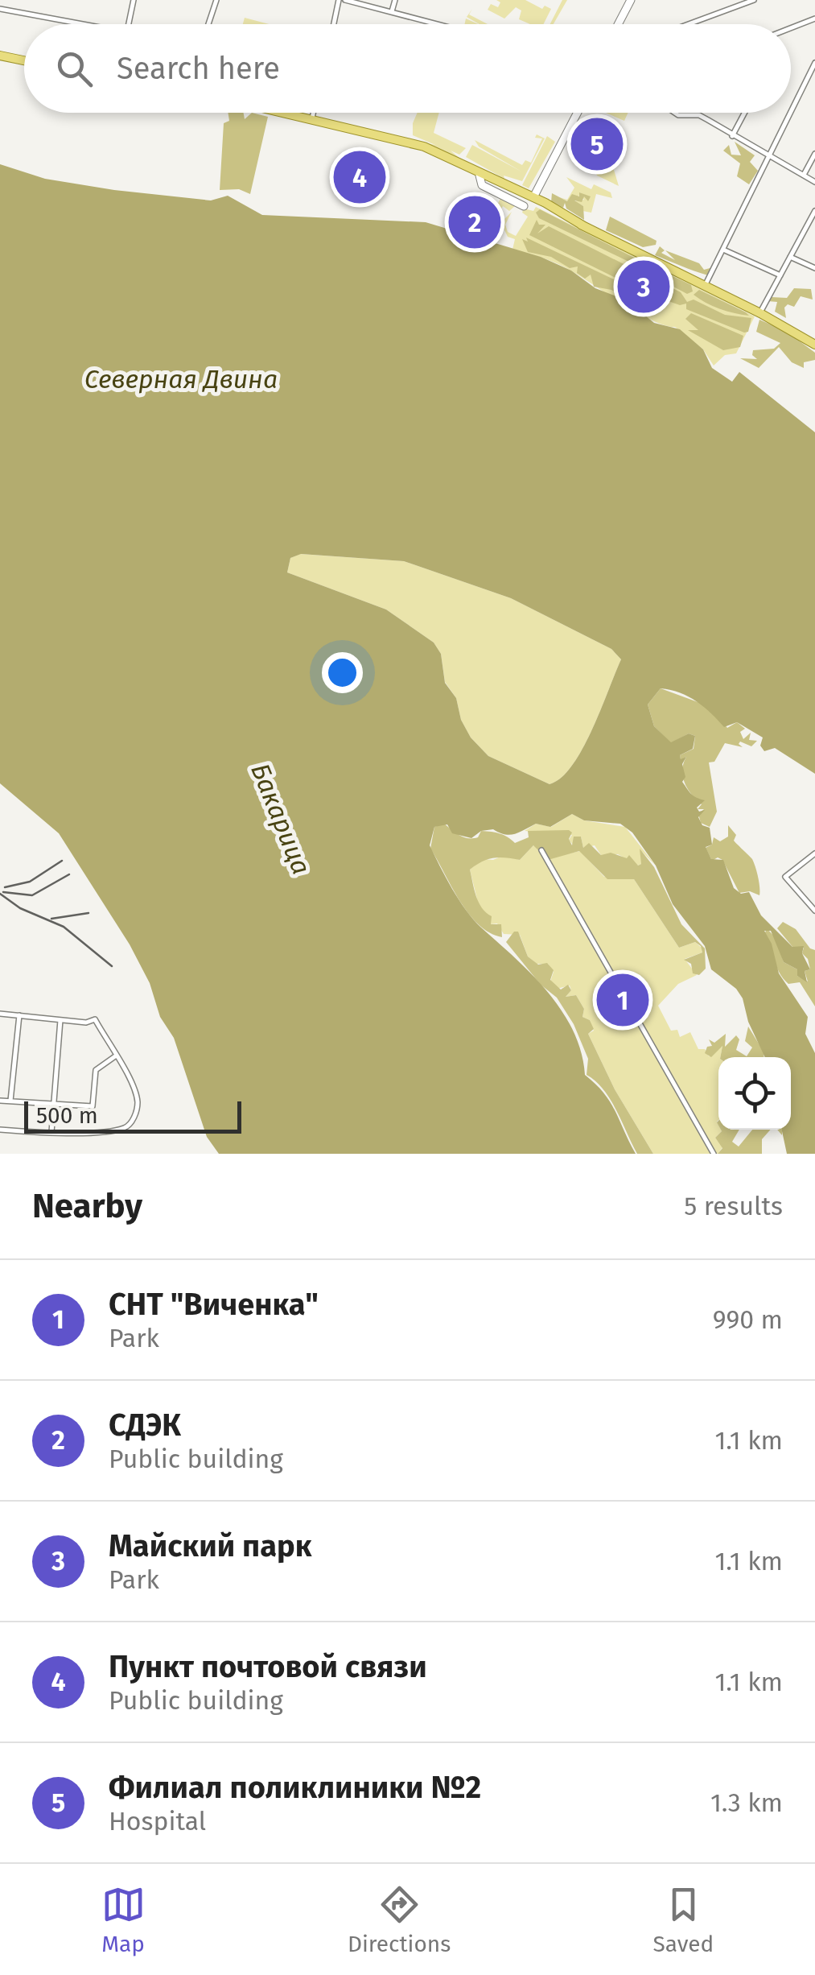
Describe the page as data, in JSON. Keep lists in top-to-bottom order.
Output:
{
  "water": ["Северная Двина", "Бакарица"],
  "scale_bar": "500 m",
  "page": {
    "search": "Search here",
    "pins": [
      "5",
      "4",
      "2",
      "3",
      "1"
    ],
    "scale": "500 m",
    "heading": ["Nearby", "5 results"],
    "list": [
      {
        "mark": "1",
        "name": "СНТ \"Виченка\"",
        "note": "Park",
        "value": "990 m"
      },
      {
        "mark": "2",
        "name": "СДЭК",
        "note": "Public building",
        "value": "1.1 km"
      },
      {
        "mark": "3",
        "name": "Майский парк",
        "note": "Park",
        "value": "1.1 km"
      },
      {
        "mark": "4",
        "name": "Пункт почтовой связи",
        "note": "Public building",
        "value": "1.1 km"
      },
      {
        "mark": "5",
        "name": "Филиал поликлиники №2",
        "note": "Hospital",
        "value": "1.3 km"
      }
    ],
    "nav": ["Map", "Directions", "Saved"]
  }
}
